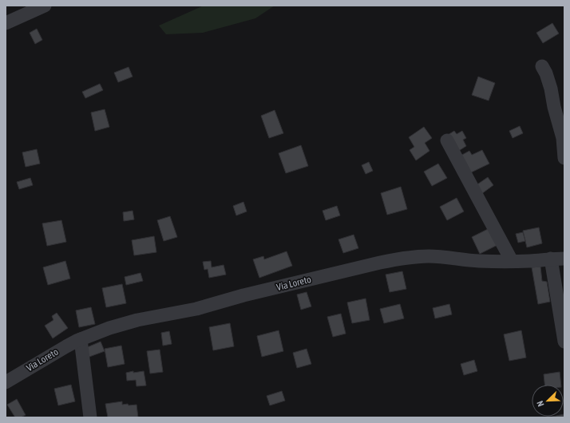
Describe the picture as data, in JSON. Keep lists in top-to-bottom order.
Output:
{
  "streets": {
    "street": ["Via Loreto"]
  },
  "north": "bottom left"
}
